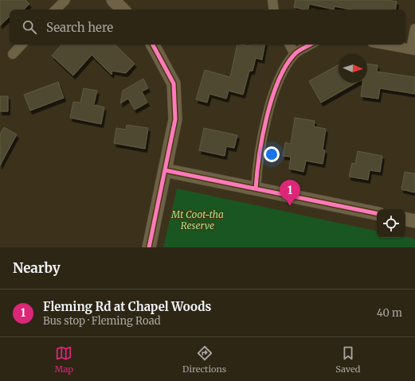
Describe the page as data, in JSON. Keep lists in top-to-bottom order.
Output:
{
  "parks": ["Mt Coot-tha Reserve"],
  "north": "right",
  "page": {
    "search": "Search here",
    "pins": "1",
    "heading": "Nearby",
    "list": [
      {
        "mark": "1",
        "name": "Fleming Rd at Chapel Woods",
        "note": "Bus stop · Fleming Road",
        "value": "40 m"
      }
    ],
    "nav": ["Map", "Directions", "Saved"]
  }
}
